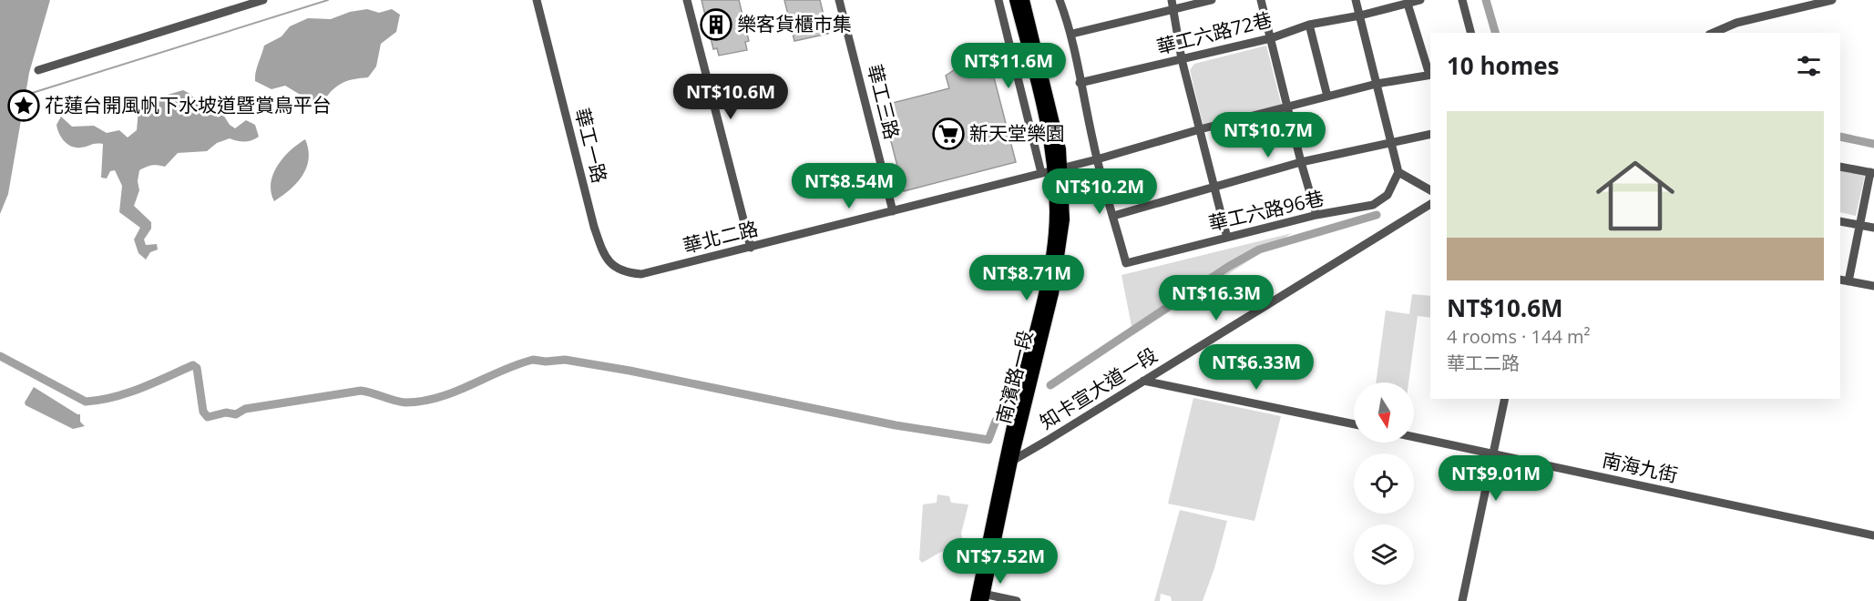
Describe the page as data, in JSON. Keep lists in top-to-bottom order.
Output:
{
  "streets": {
    "main road": ["南濱路一段"],
    "street": [
      "華工六路72巷",
      "華工三路",
      "華工一路",
      "華工六路96巷",
      "華北二路",
      "知卡宣大道一段",
      "南海九街"
    ]
  },
  "crossings": [
    ["華工三路", "華北二路"],
    ["華工一路", "華北二路"],
    ["華北二路", "南濱路一段"],
    ["南濱路一段", "知卡宣大道一段"]
  ],
  "places": {
    "building": ["樂客貨櫃市集"],
    "place": ["花蓮台開風帆下水坡道暨賞鳥平台"],
    "supermarket": ["新天堂樂園"]
  },
  "north": "bottom",
  "page": {
    "heading": "10 homes",
    "price": [
      "NT$11.6M",
      "NT$10.6M",
      "NT$10.7M",
      "NT$8.54M",
      "NT$10.2M",
      "NT$8.71M",
      "NT$16.3M",
      "NT$6.33M",
      "NT$9.01M",
      "NT$7.52M"
    ],
    "list": [
      {
        "name": "NT$10.6M",
        "note": "4 rooms · 144 m² · 華工二路"
      }
    ]
  }
}
